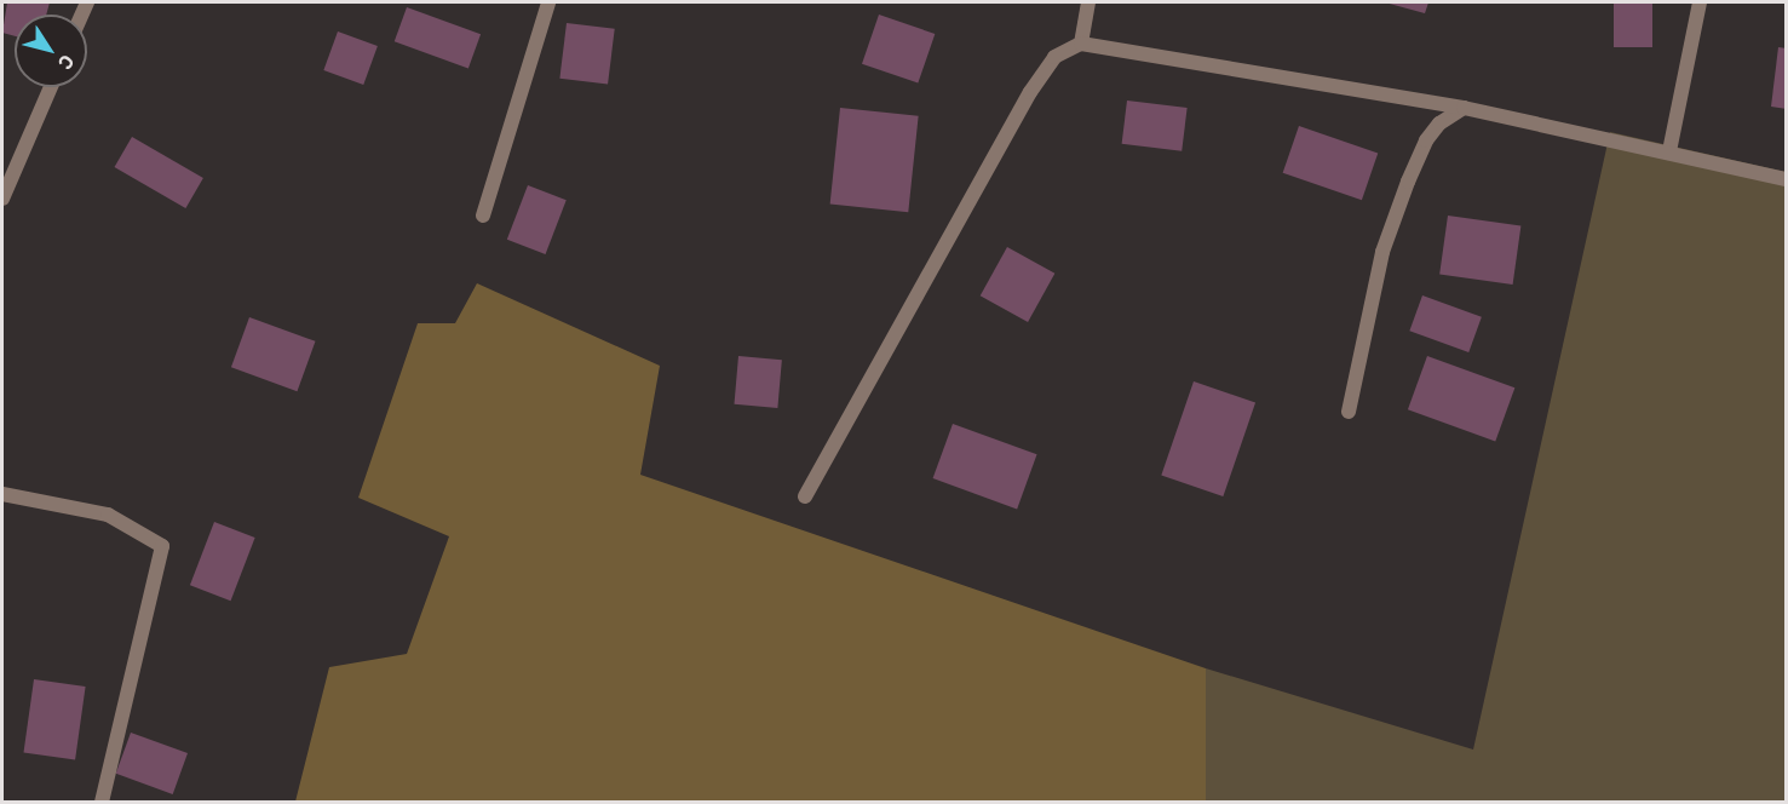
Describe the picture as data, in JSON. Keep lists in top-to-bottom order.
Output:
{
  "north": "bottom right"
}
